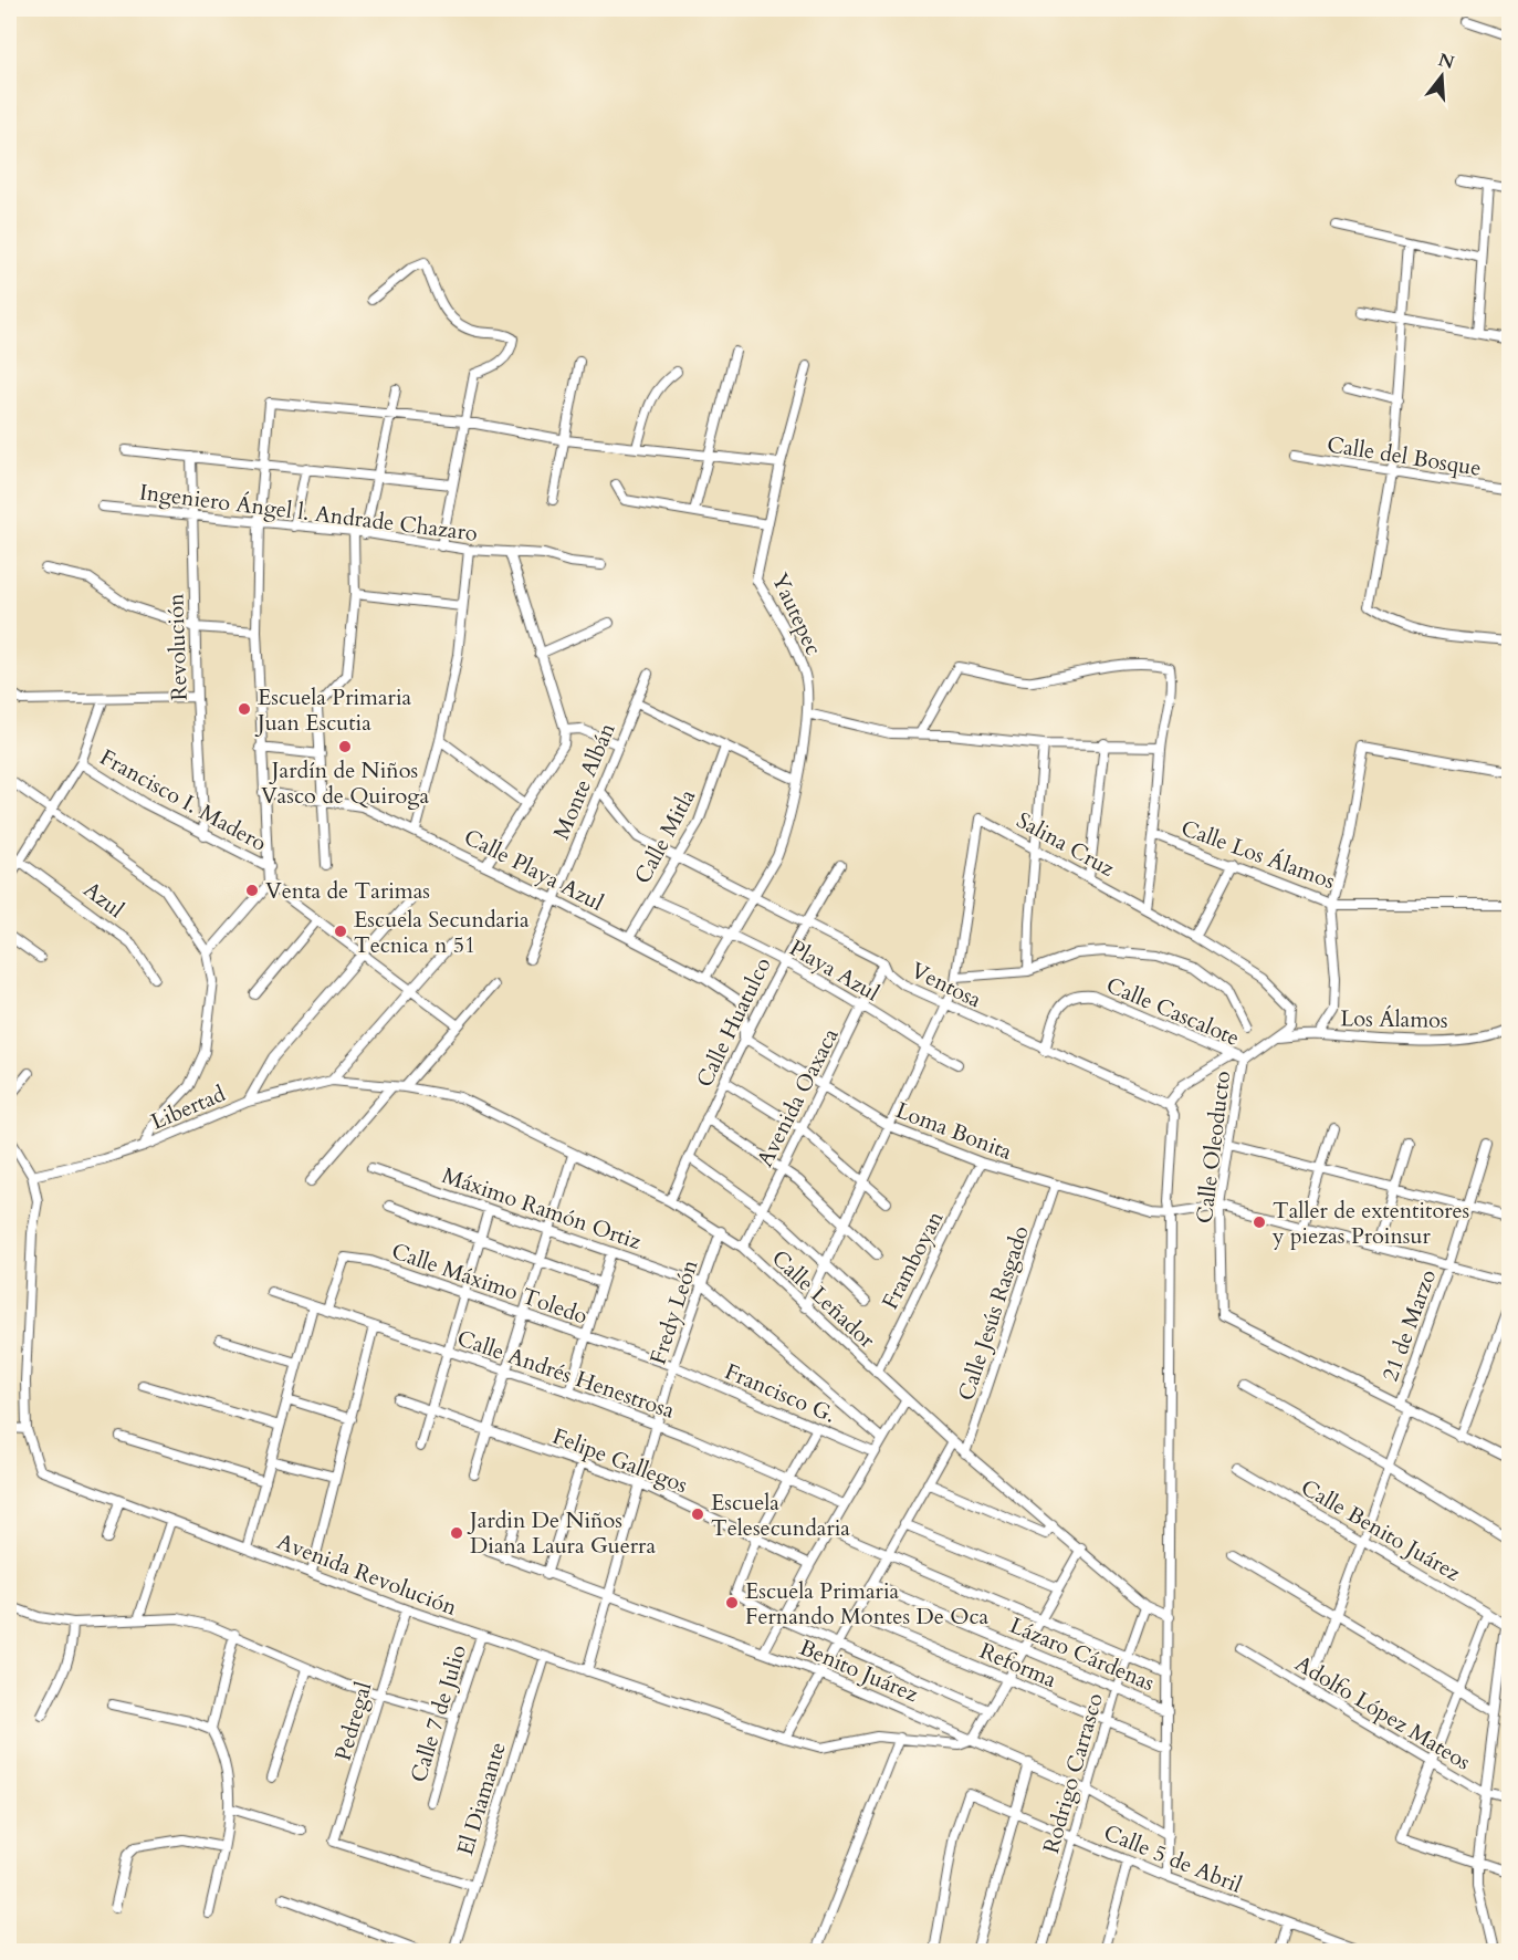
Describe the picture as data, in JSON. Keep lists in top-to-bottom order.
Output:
{
  "streets": {
    "street": [
      "Calle del Bosque",
      "Ingeniero Ángel l. Andrade Chazaro",
      "Yautepec",
      "Revolución",
      "Monte Albán",
      "Francisco I. Madero",
      "Calle Mitla",
      "Salina Cruz",
      "Calle Los Álamos",
      "Calle Playa Azul",
      "Azul",
      "Playa Azul",
      "Ventosa",
      "Calle Cascalote",
      "Los Álamos",
      "Calle Huatulco",
      "Avenida Oaxaca",
      "Libertad",
      "Loma Bonita",
      "Calle Oleoducto",
      "Máximo Ramón Ortiz",
      "Framboyan",
      "Calle Máximo Toledo",
      "Calle Leñador",
      "Fredy León",
      "Calle Jesús Rasgado",
      "21 de Marzo",
      "Calle Andrés Henestrosa",
      "Francisco G.",
      "Felipe Gallegos",
      "Calle Benito Juárez",
      "Avenida Revolución",
      "Lázaro Cárdenas",
      "Reforma",
      "Benito Juárez",
      "Adolfo López Mateos",
      "Calle 7 de Julio",
      "Pedregal",
      "Rodrigo Carrasco",
      "El Diamante",
      "Calle 5 de Abril"
    ]
  },
  "crossings": [
    ["Ingeniero Ángel l. Andrade Chazaro", "Revolución"],
    ["Yautepec", "Calle Playa Azul"],
    ["Yautepec", "Playa Azul"],
    ["Yautepec", "Ventosa"],
    ["Revolución", "Francisco I. Madero"],
    ["Monte Albán", "Calle Playa Azul"],
    ["Monte Albán", "Ventosa"],
    ["Calle Mitla", "Calle Playa Azul"],
    ["Calle Mitla", "Playa Azul"],
    ["Calle Mitla", "Ventosa"],
    ["Salina Cruz", "Playa Azul"],
    ["Salina Cruz", "Ventosa"],
    ["Salina Cruz", "Calle Oleoducto"],
    ["Calle Playa Azul", "Calle Huatulco"],
    ["Calle Playa Azul", "Loma Bonita"],
    ["Playa Azul", "Calle Huatulco"],
    ["Playa Azul", "Avenida Oaxaca"],
    ["Ventosa", "Calle Cascalote"],
    ["Ventosa", "Calle Huatulco"],
    ["Ventosa", "Avenida Oaxaca"],
    ["Calle Cascalote", "Calle Oleoducto"],
    ["Los Álamos", "Calle Oleoducto"],
    ["Calle Huatulco", "Loma Bonita"],
    ["Calle Huatulco", "Calle Leñador"],
    ["Avenida Oaxaca", "Loma Bonita"],
    ["Avenida Oaxaca", "Calle Leñador"],
    ["Libertad", "Calle Leñador"],
    ["Libertad", "Avenida Revolución"],
    ["Loma Bonita", "Calle Oleoducto"],
    ["Loma Bonita", "Framboyan"],
    ["Loma Bonita", "Calle Jesús Rasgado"],
    ["Calle Oleoducto", "21 de Marzo"],
    ["Máximo Ramón Ortiz", "Fredy León"],
    ["Framboyan", "Calle Leñador"],
    ["Calle Máximo Toledo", "Fredy León"],
    ["Calle Máximo Toledo", "Calle Andrés Henestrosa"],
    ["Calle Máximo Toledo", "Francisco G."],
    ["Calle Leñador", "Fredy León"],
    ["Calle Leñador", "Calle Jesús Rasgado"],
    ["Calle Leñador", "Rodrigo Carrasco"],
    ["Fredy León", "Calle Andrés Henestrosa"],
    ["Fredy León", "Francisco G."],
    ["Fredy León", "Felipe Gallegos"],
    ["Fredy León", "Avenida Revolución"],
    ["Fredy León", "Benito Juárez"],
    ["Avenida Revolución", "Benito Juárez"],
    ["Avenida Revolución", "Calle 7 de Julio"],
    ["Avenida Revolución", "Pedregal"],
    ["Avenida Revolución", "El Diamante"],
    ["Lázaro Cárdenas", "Rodrigo Carrasco"],
    ["Reforma", "Rodrigo Carrasco"],
    ["Benito Juárez", "Rodrigo Carrasco"],
    ["Pedregal", "El Diamante"],
    ["Rodrigo Carrasco", "Calle 5 de Abril"]
  ],
  "places": [
    "Escuela Primaria Juan Escutia",
    "Jardín de Niños Vasco de Quiroga",
    "Venta de Tarimas",
    "Escuela Secundaria Tecnica n 51",
    "Taller de extentitores y piezas Proinsur",
    "Escuela Telesecundaria",
    "Jardin De Niños Diana Laura Guerra",
    "Escuela Primaria Fernando Montes De Oca"
  ],
  "north": "top"
}
